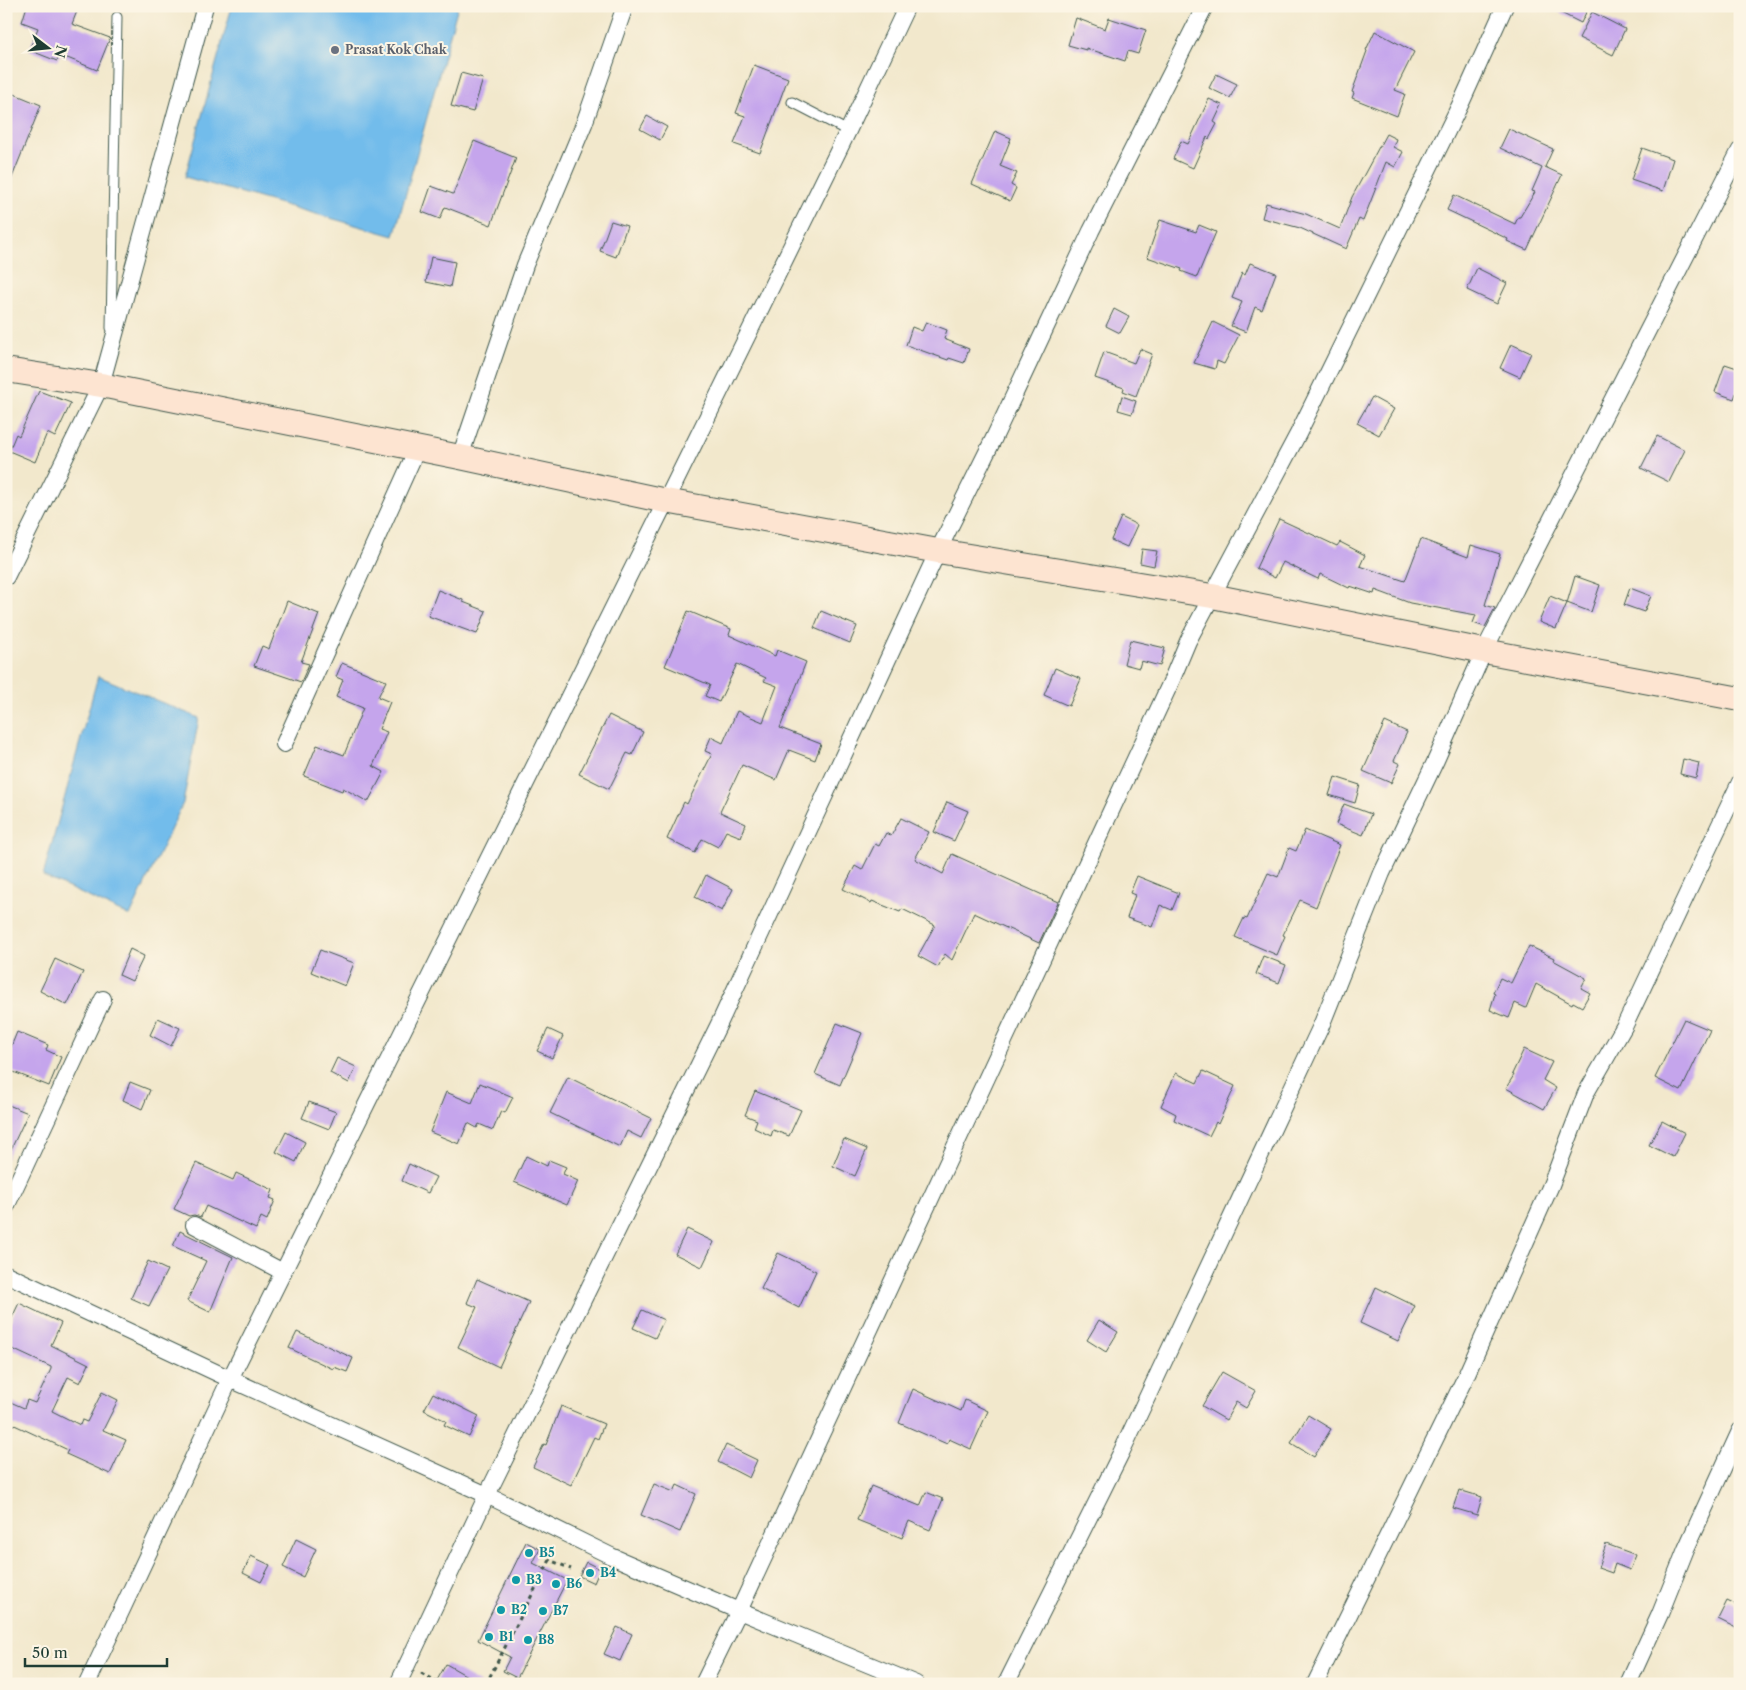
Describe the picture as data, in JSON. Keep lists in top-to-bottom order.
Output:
{
  "places": [
    "Prasat Kok Chak",
    "B5",
    "B4",
    "B3",
    "B6",
    "B2",
    "B7",
    "B1",
    "B8"
  ],
  "scale_bar": "50 m",
  "north": "right"
}
